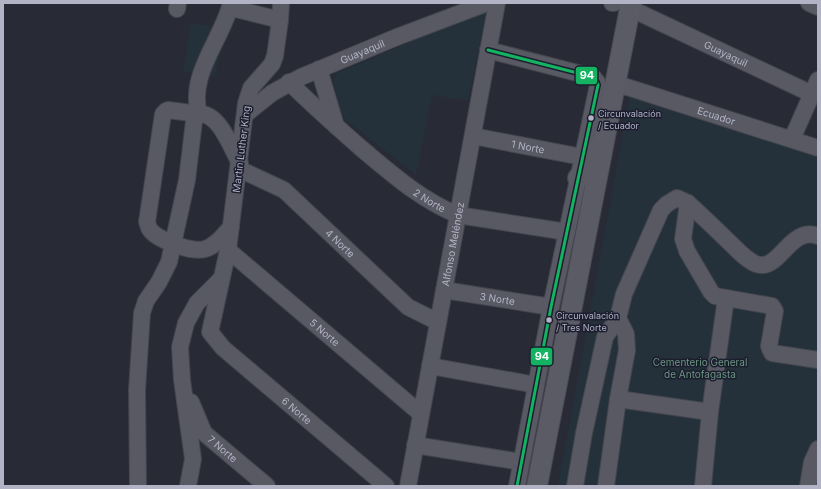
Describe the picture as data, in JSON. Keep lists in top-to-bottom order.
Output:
{
  "streets": {
    "street": [
      "Guayaquil",
      "Ecuador",
      "1 Norte",
      "Martin Luther King",
      "2 Norte",
      "4 Norte",
      "Alfonso Meléndez",
      "3 Norte",
      "5 Norte",
      "6 Norte",
      "7 Norte"
    ]
  },
  "crossings": [
    ["Guayaquil", "Martin Luther King"],
    ["Guayaquil", "2 Norte"],
    ["Ecuador", "Alfonso Meléndez"],
    ["1 Norte", "Alfonso Meléndez"],
    ["Martin Luther King", "4 Norte"],
    ["Martin Luther King", "5 Norte"],
    ["Martin Luther King", "6 Norte"],
    ["2 Norte", "Alfonso Meléndez"],
    ["4 Norte", "Alfonso Meléndez"],
    ["Alfonso Meléndez", "3 Norte"],
    ["Alfonso Meléndez", "5 Norte"]
  ],
  "parks": ["Cementerio General de Antofagasta"],
  "places": ["Circunvalación / Ecuador", "Circunvalación / Tres Norte"],
  "lines": ["transit line 94"]
}
